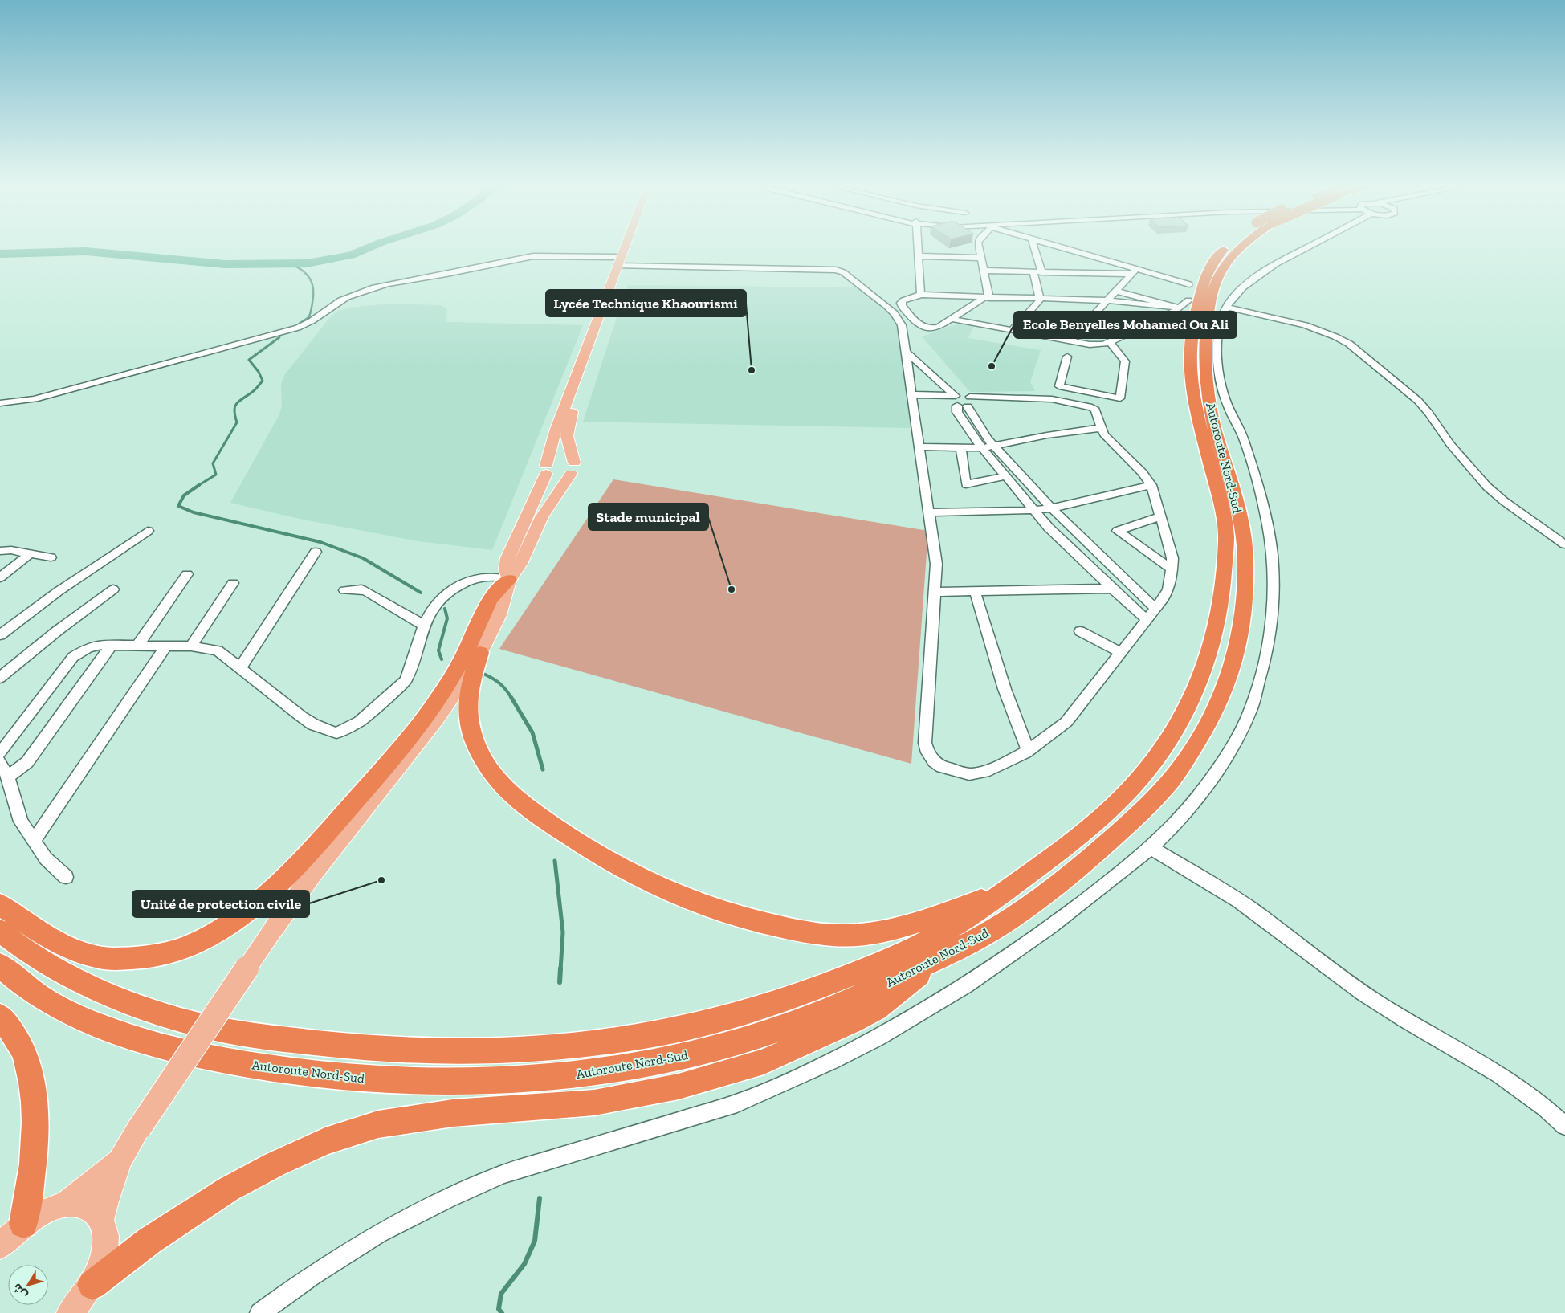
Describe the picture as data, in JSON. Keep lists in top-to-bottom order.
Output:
{
  "streets": {
    "highway": ["Autoroute Nord-Sud"]
  },
  "places": [
    "Ecole Benyelles Mohamed Ou Ali",
    "Lycée Technique Khaourismi",
    "Stade municipal",
    "Unité de protection civile"
  ],
  "north": "bottom left"
}
